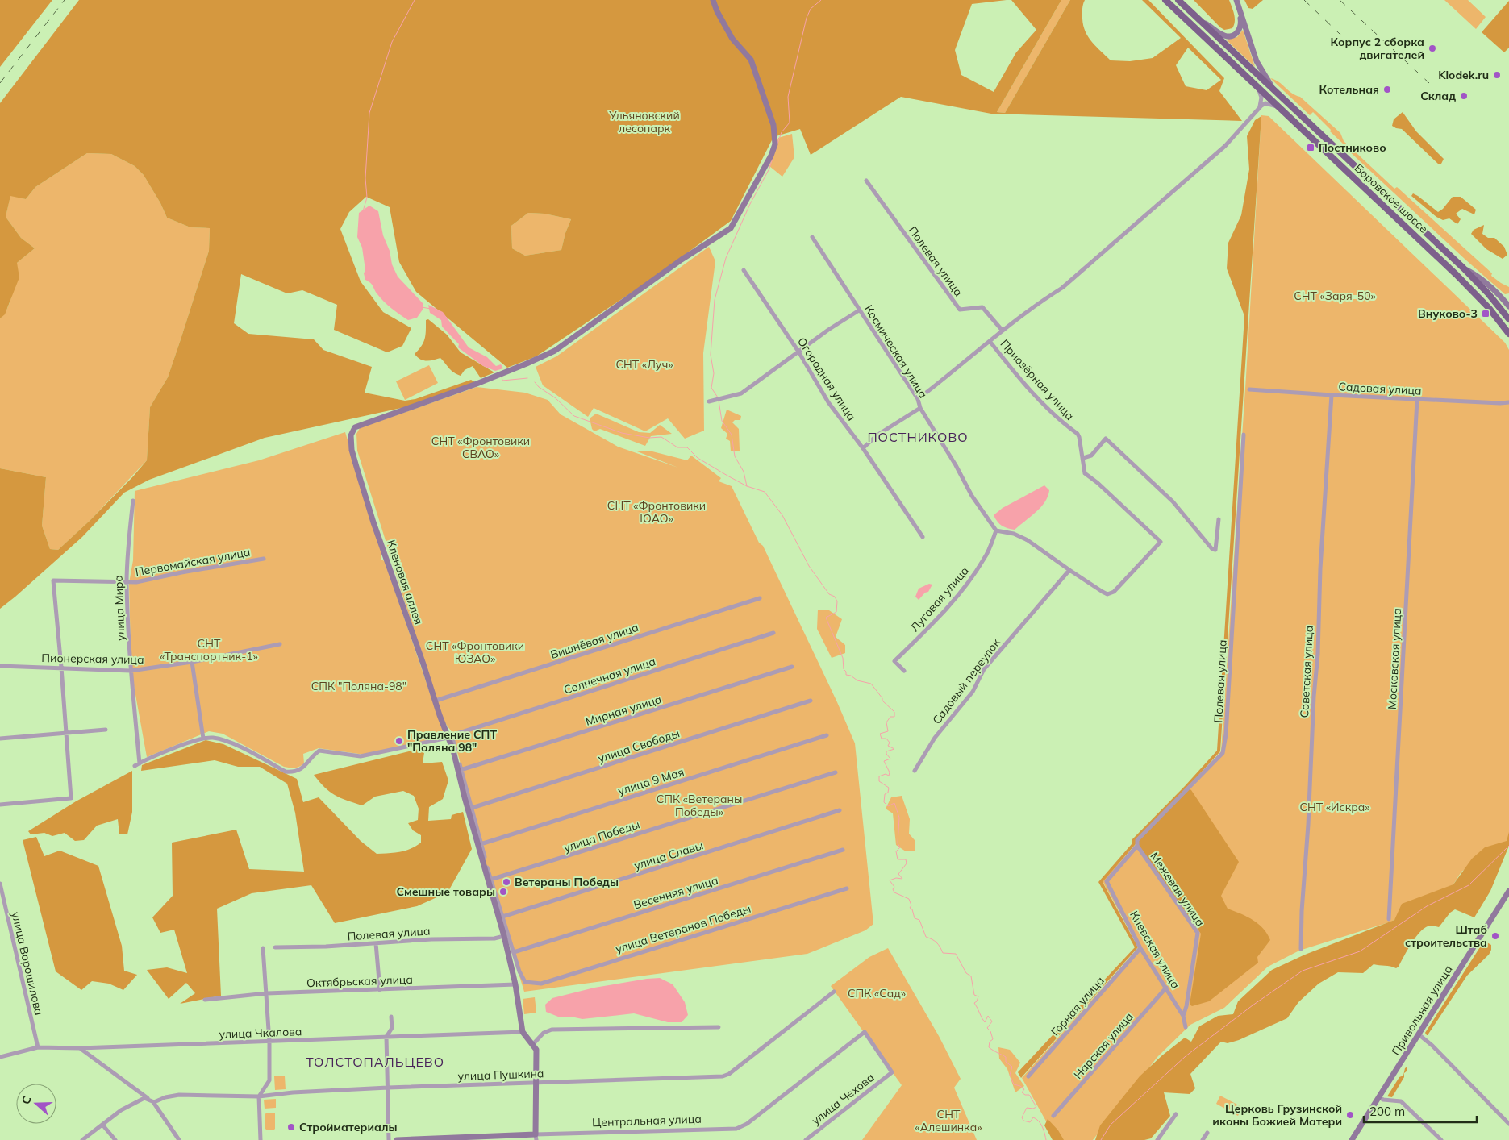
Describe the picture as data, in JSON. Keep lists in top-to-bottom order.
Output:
{
  "streets": {
    "main road": ["Боровское шоссе"],
    "street": [
      "Полевая улица",
      "Космическая улица",
      "Огородная улица",
      "Приозёрная улица",
      "Садовая улица",
      "Первомайская улица",
      "Кленовая аллея",
      "Луговая улица",
      "улица Мира",
      "Вишнёвая улица",
      "Пионерская улица",
      "Московская улица",
      "Советская улица",
      "Солнечная улица",
      "Садовый переулок",
      "Мирная улица",
      "улица Свободы",
      "улица 9 Мая",
      "улица Победы",
      "улица Славы",
      "Межевая улица",
      "Весенняя улица",
      "улица Ветеранов Победы",
      "Киевская улица",
      "улица Ворошилова",
      "Октябрьская улица",
      "Горная улица",
      "Привольная улица",
      "улица Чкалова",
      "Нарская улица",
      "улица Пушкина",
      "улица Чехова",
      "Центральная улица"
    ]
  },
  "crossings": [
    ["Полевая улица", "Кленовая аллея"],
    ["Полевая улица", "Межевая улица"],
    ["Полевая улица", "Киевская улица"],
    ["Космическая улица", "Луговая улица"],
    ["Приозёрная улица", "Садовый переулок"],
    ["Садовая улица", "Московская улица"],
    ["Садовая улица", "Советская улица"],
    ["Первомайская улица", "улица Мира"],
    ["Первомайская улица", "Пионерская улица"],
    ["Кленовая аллея", "Вишнёвая улица"],
    ["Кленовая аллея", "Солнечная улица"],
    ["Кленовая аллея", "улица Победы"],
    ["Кленовая аллея", "Октябрьская улица"],
    ["Кленовая аллея", "улица Чкалова"],
    ["улица Мира", "Пионерская улица"],
    ["Межевая улица", "Киевская улица"],
    ["Весенняя улица", "улица Ветеранов Победы"],
    ["Киевская улица", "Горная улица"],
    ["Киевская улица", "Нарская улица"],
    ["улица Ворошилова", "улица Чкалова"],
    ["улица Чехова", "Центральная улица"]
  ],
  "districts": ["ПОСТНИКОВО", "ТОЛСТОПАЛЬЦЕВО"],
  "parks": [
    "Ульяновский лесопарк",
    "СНТ «Заря-50»",
    "СНТ «Луч»",
    "СНТ «Фронтовики СВАО»",
    "СНТ «Фронтовики ЮАО»",
    "СНТ «Транспортник-1»",
    "СНТ «Фронтовики ЮЗАО»",
    "СПК \"Поляна-98\"",
    "СПК «Ветераны Победы»",
    "СНТ «Искра»",
    "СПК «Сад»",
    "СНТ «Алешинка»"
  ],
  "places": {
    "other": [
      "Корпус 2 сборка двигателей",
      "Klodek.ru",
      "Котельная",
      "Склад",
      "Правление СПТ \"Поляна 98\"",
      "Ветераны Победы",
      "Смешные товары",
      "Штаб строительства",
      "Церковь Грузинской иконы Божией Матери",
      "Стройматериалы"
    ],
    "transit": ["Постниково", "Внуково-3"]
  },
  "scale_bar": "200 m",
  "north": "left"
}
